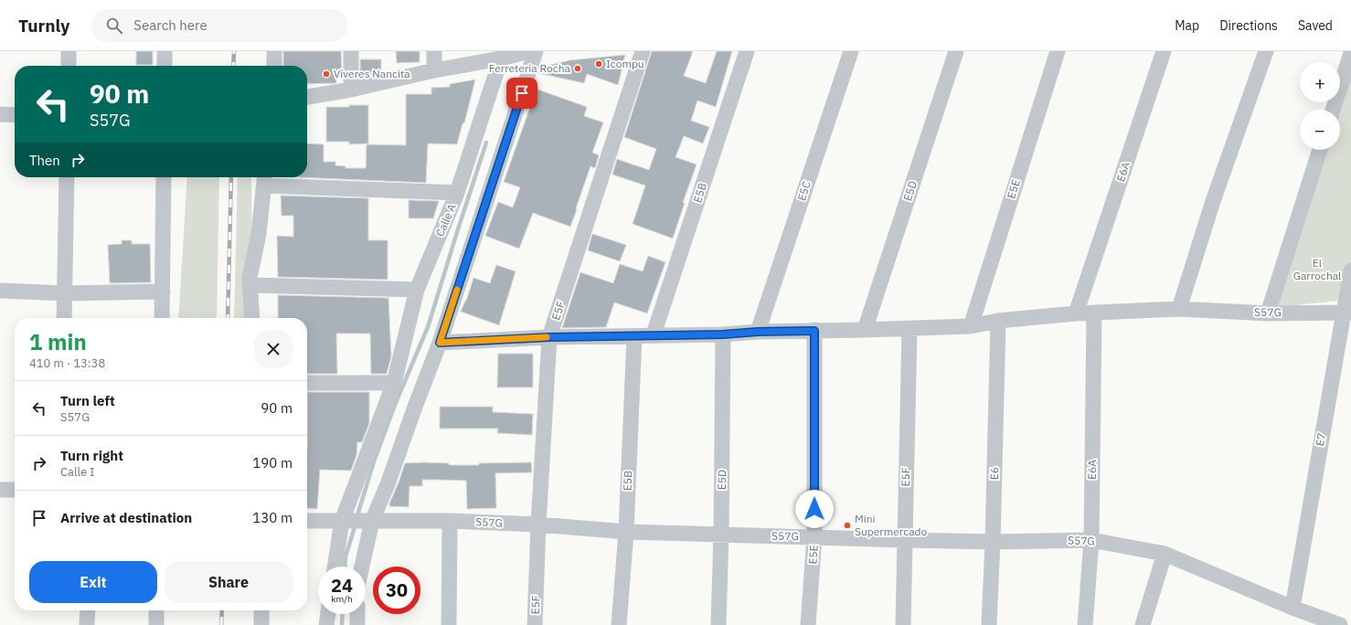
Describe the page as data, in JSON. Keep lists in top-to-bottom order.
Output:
{
  "streets": {
    "street": [
      "E6A",
      "E5E",
      "E5C",
      "E5D",
      "E5B",
      "Calle A",
      "E5F",
      "S57G",
      "E7",
      "E6"
    ]
  },
  "crossings": [
    ["E6A", "S57G"],
    ["E5E", "S57G"],
    ["E5C", "S57G"],
    ["E5D", "S57G"],
    ["E5B", "S57G"],
    ["Calle A", "S57G"],
    ["E5F", "S57G"],
    ["S57G", "E7"],
    ["S57G", "E6"]
  ],
  "parks": ["El Garrochal"],
  "places": [
    "Icompu",
    "Ferreteria Rocha",
    "Víveres Nancita",
    "Mini Supermercado"
  ],
  "page": {
    "header": "Turnly",
    "search": "Search here",
    "nav": ["Map", "Directions", "Saved"],
    "map_buttons": ["+", "−"],
    "turn": ["90 m", "S57G"],
    "then": "Then",
    "heading": ["1 min", "410 m · 13:38"],
    "list": [
      {
        "name": "Turn left",
        "note": "S57G",
        "value": "90 m"
      },
      {
        "name": "Turn right",
        "note": "Calle I",
        "value": "190 m"
      },
      {
        "name": "Arrive at destination",
        "value": "130 m"
      }
    ],
    "buttons": ["Exit", "Share"],
    "speed": "24 km/h",
    "limit": "30"
  }
}
